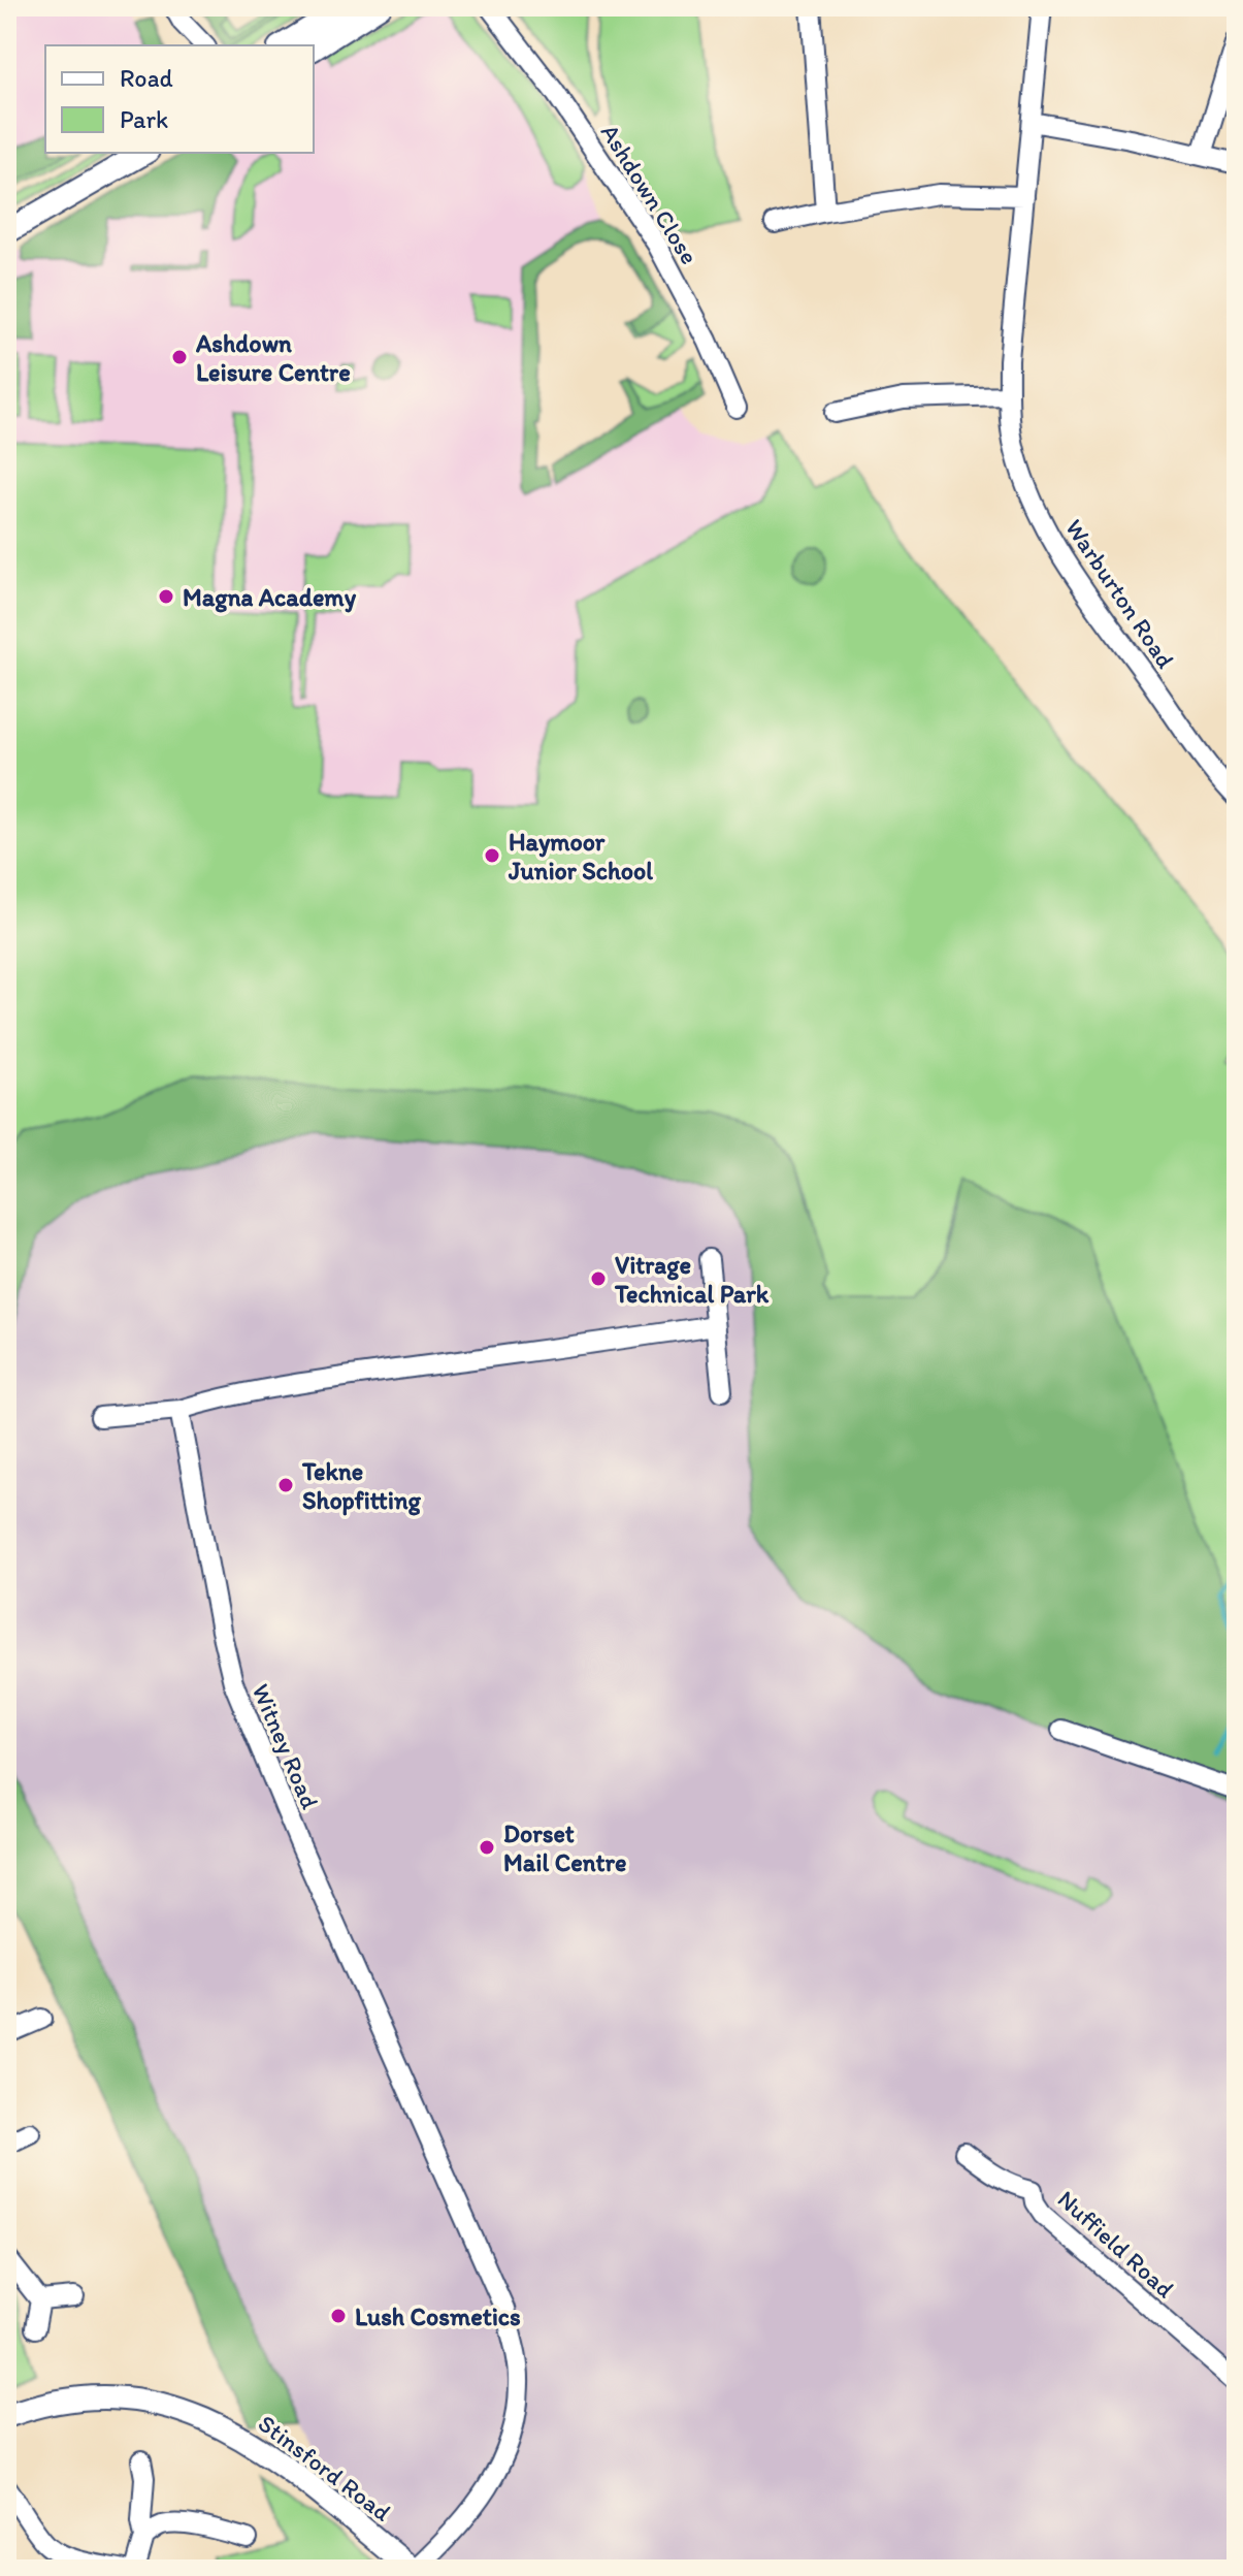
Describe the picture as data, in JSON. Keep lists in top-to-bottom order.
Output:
{
  "streets": {
    "street": [
      "Ashdown Close",
      "Warburton Road",
      "Witney Road",
      "Nuffield Road",
      "Stinsford Road"
    ]
  },
  "crossings": [
    ["Witney Road", "Stinsford Road"]
  ],
  "places": [
    "Ashdown Leisure Centre",
    "Magna Academy",
    "Haymoor Junior School",
    "Vitrage Technical Park",
    "Tekne Shopfitting",
    "Dorset Mail Centre",
    "Lush Cosmetics"
  ],
  "legend": ["Road", "Park"]
}
